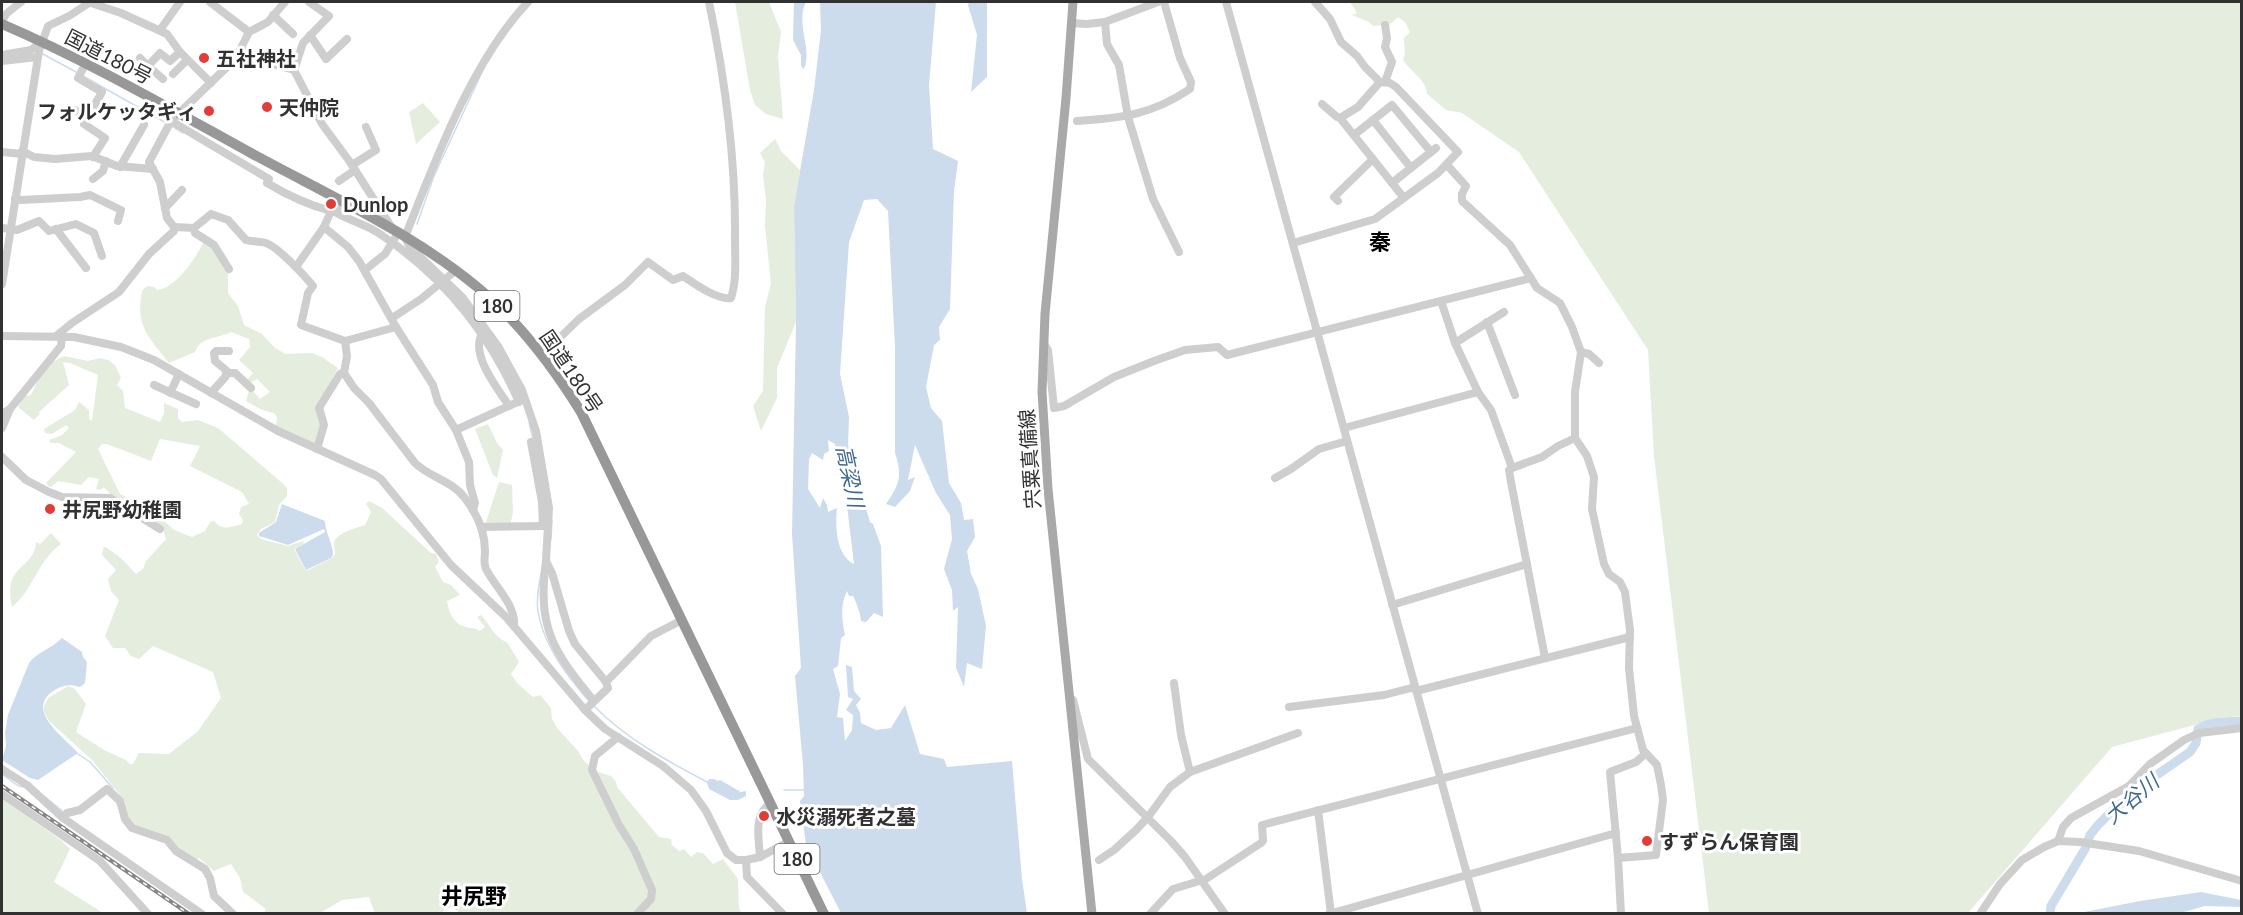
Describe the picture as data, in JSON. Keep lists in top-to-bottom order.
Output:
{
  "streets": {
    "highway": ["国道180号", "180"],
    "main road": ["宍粟真備線"]
  },
  "districts": ["秦", "井尻野"],
  "water": ["高梁川", "大谷川"],
  "places": [
    "五社神社",
    "天仲院",
    "フォルケッタギィ",
    "Dunlop",
    "井尻野幼稚園",
    "水災溺死者之墓",
    "すずらん保育園"
  ]
}
